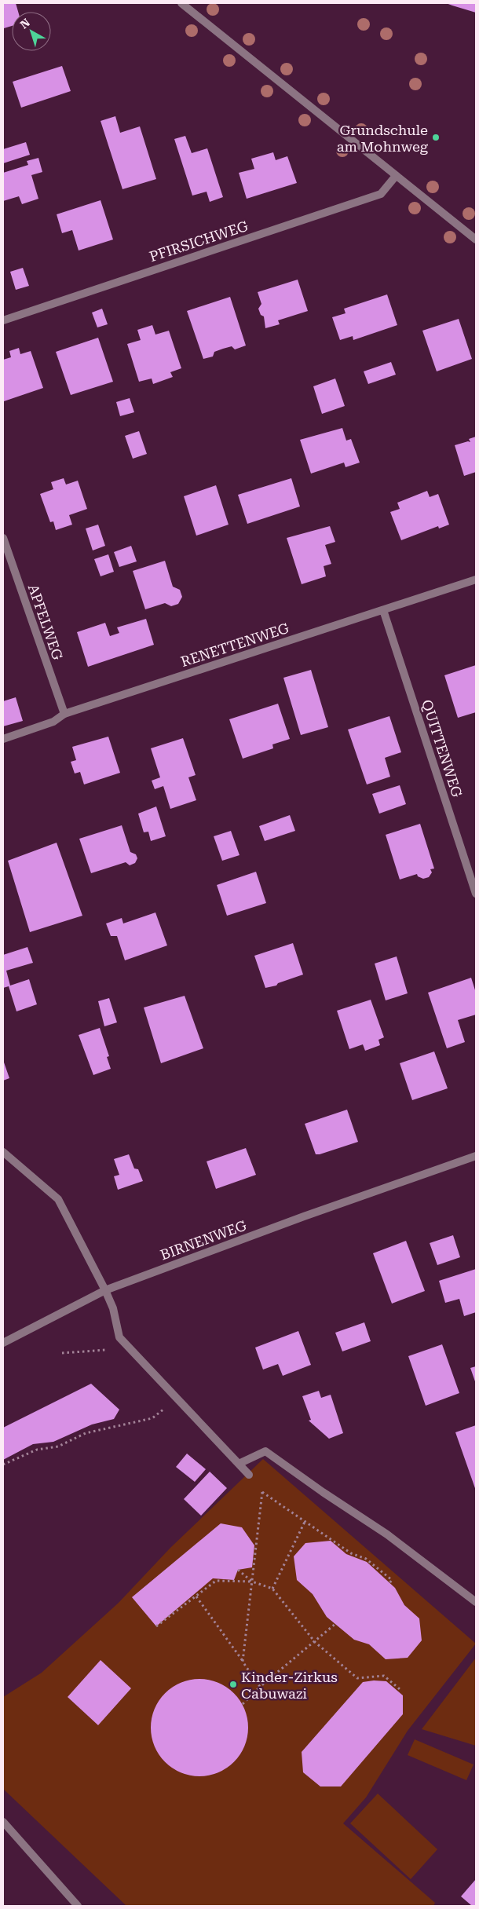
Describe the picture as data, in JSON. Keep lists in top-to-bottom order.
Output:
{
  "streets": {
    "street": [
      "PFIRSICHWEG",
      "APFELWEG",
      "RENETTENWEG",
      "QUITTENWEG",
      "BIRNENWEG"
    ]
  },
  "crossings": [
    ["APFELWEG", "RENETTENWEG"],
    ["RENETTENWEG", "QUITTENWEG"]
  ],
  "places": ["Grundschule am Mohnweg", "Kinder-Zirkus Cabuwazi"],
  "north": "top left"
}
